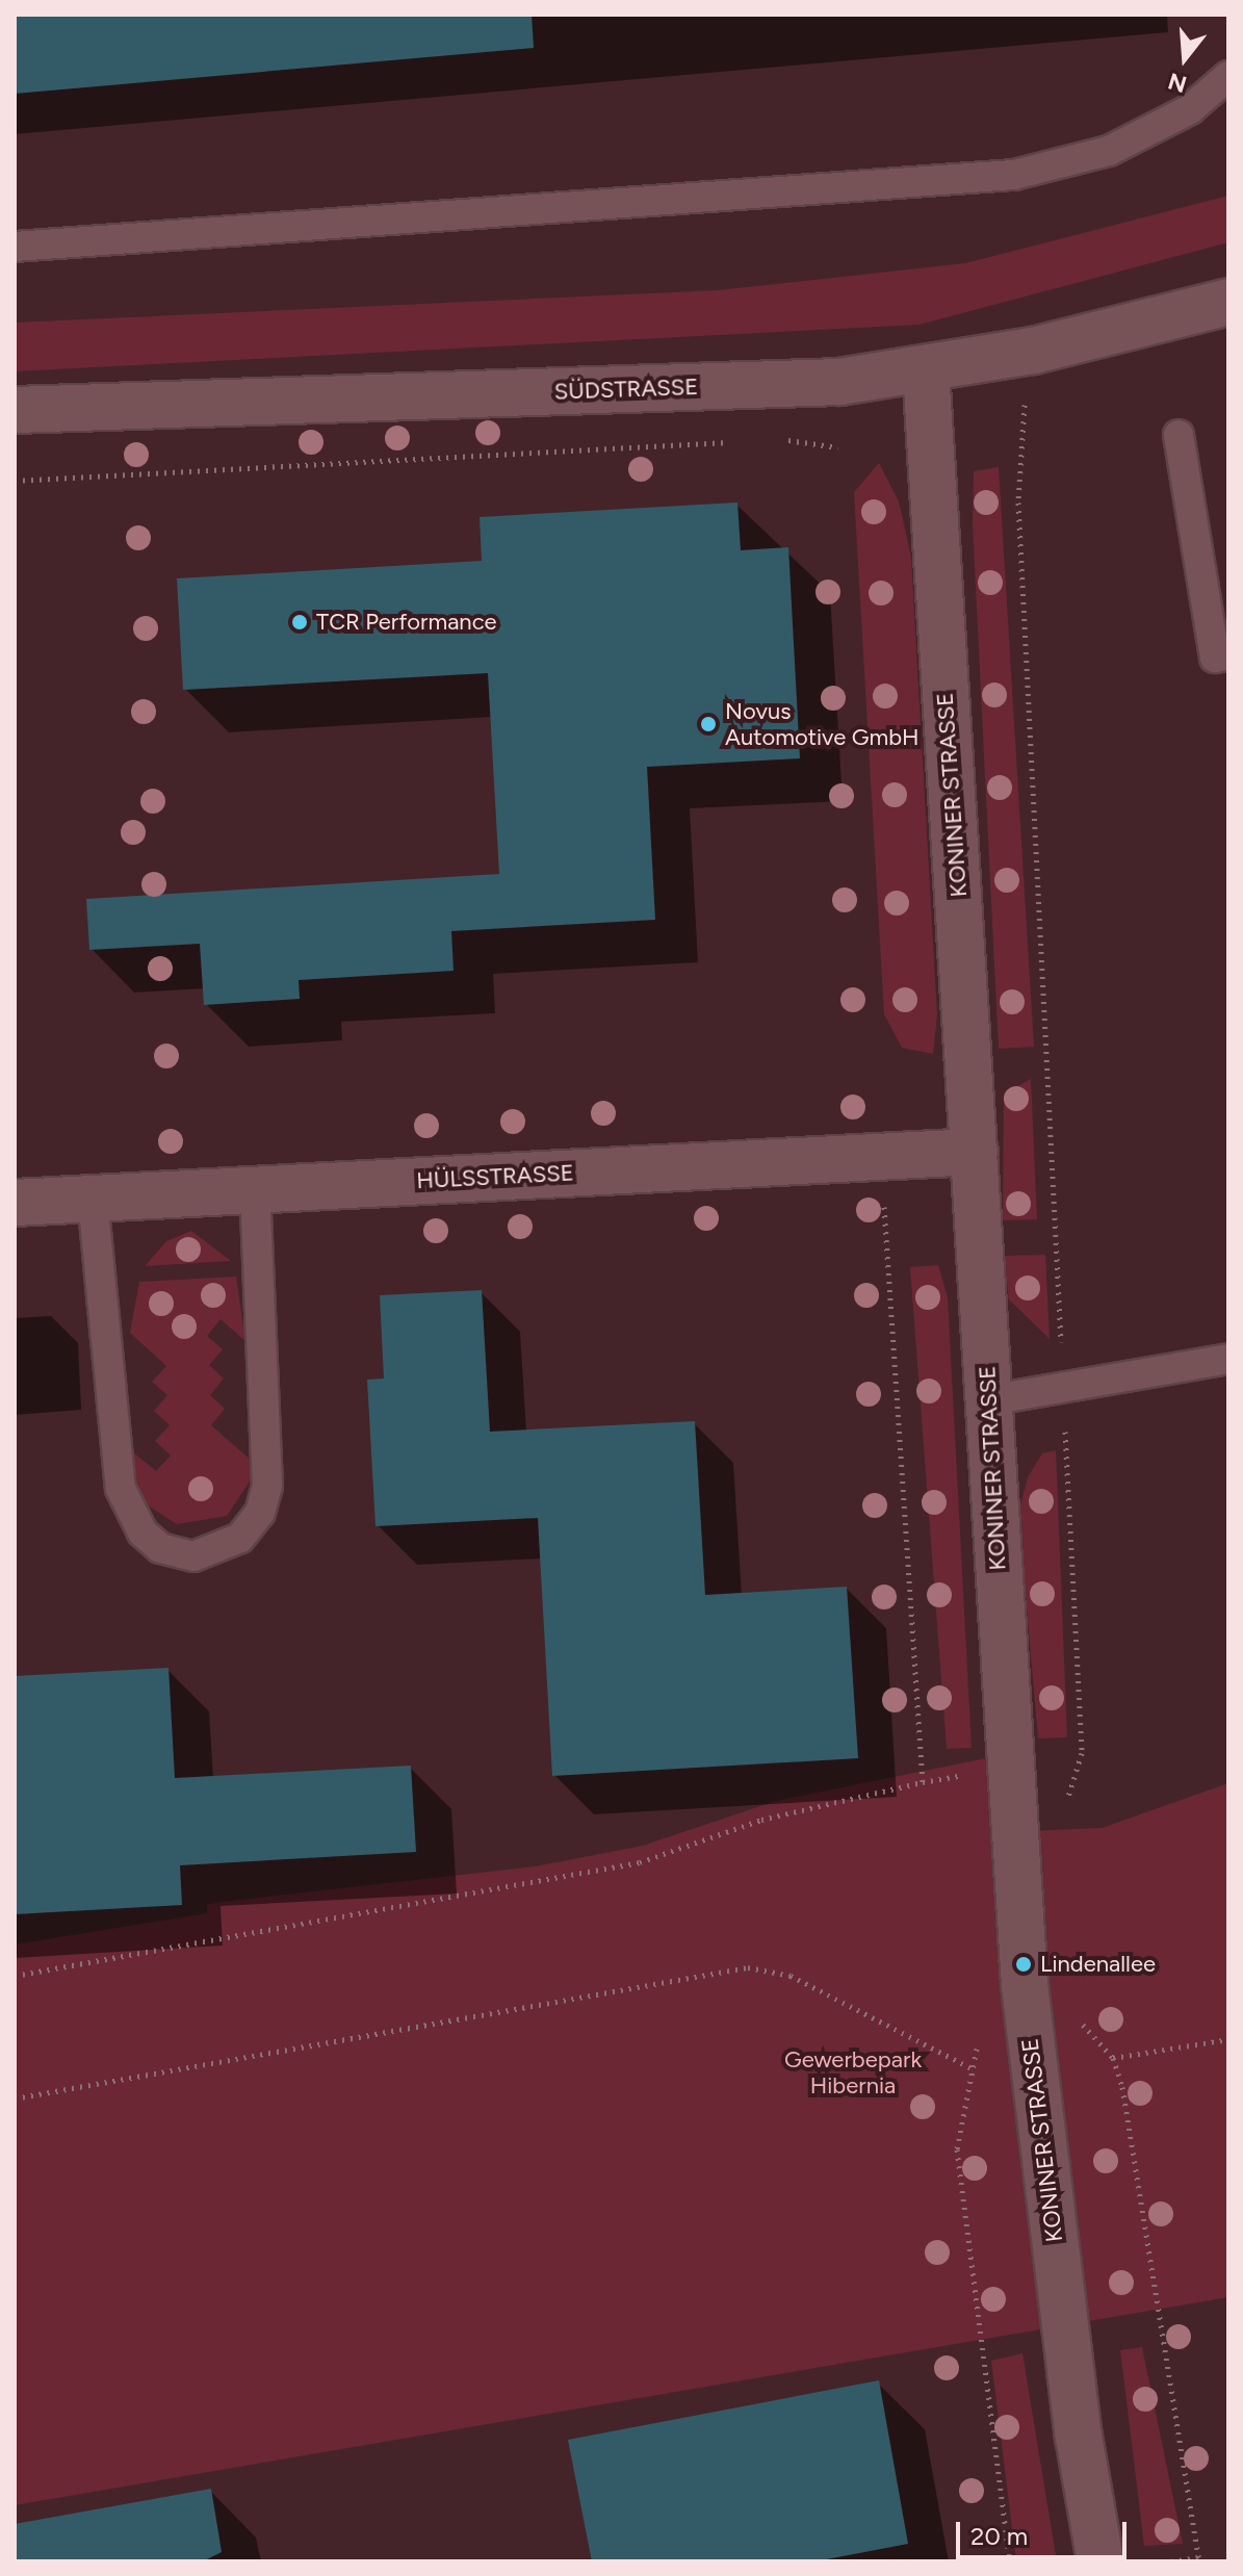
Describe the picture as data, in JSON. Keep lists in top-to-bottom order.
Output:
{
  "streets": {
    "street": ["SÜDSTRASSE", "KONINER STRASSE", "HÜLSSTRASSE"]
  },
  "crossings": [
    ["SÜDSTRASSE", "KONINER STRASSE"],
    ["KONINER STRASSE", "HÜLSSTRASSE"]
  ],
  "parks": ["Gewerbepark Hibernia"],
  "places": ["TCR Performance", "Novus Automotive GmbH", "Lindenallee"],
  "scale_bar": "20 m",
  "north": "bottom"
}
